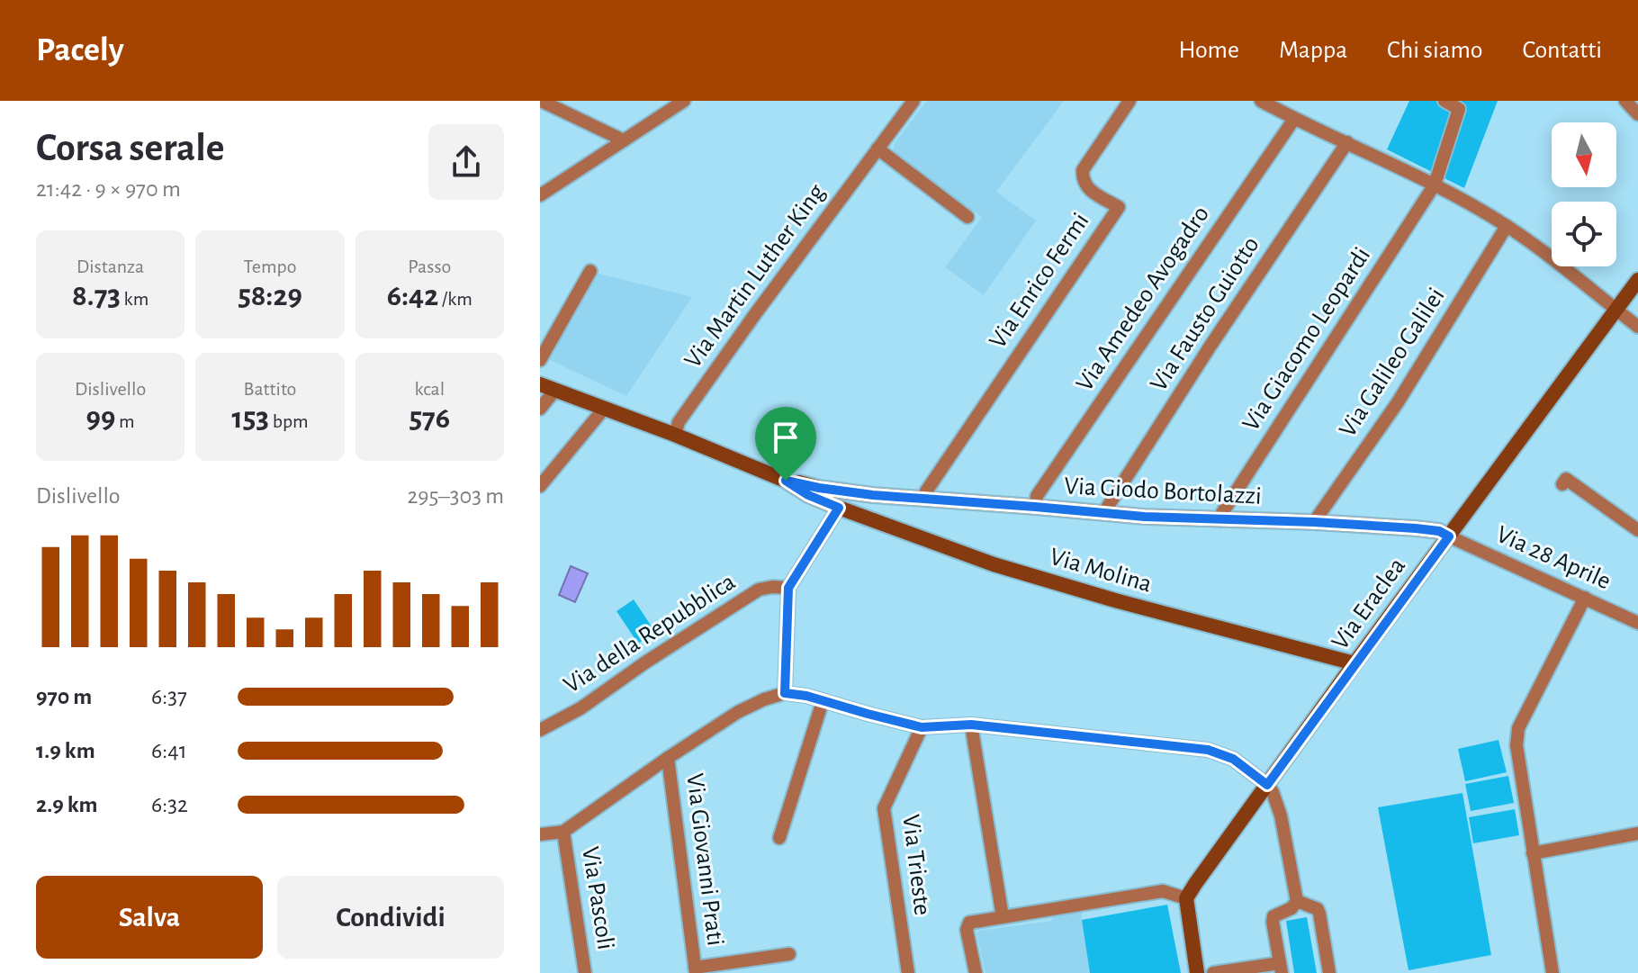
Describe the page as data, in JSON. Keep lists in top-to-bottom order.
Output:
{
  "streets": {
    "street": [
      "Via Martin Luther King",
      "Via Enrico Fermi",
      "Via Amedeo Avogadro",
      "Via Fausto Guiotto",
      "Via Giacomo Leopardi",
      "Via Galileo Galilei",
      "Via Giodo Bortolazzi",
      "Via 28 Aprile",
      "Via Molina",
      "Via Eraclea",
      "Via della Repubblica",
      "Via Giovanni Prati",
      "Via Trieste",
      "Via Pascoli"
    ]
  },
  "crossings": [
    ["Via Martin Luther King", "Via Giodo Bortolazzi"],
    ["Via Enrico Fermi", "Via Giodo Bortolazzi"],
    ["Via Amedeo Avogadro", "Via Giodo Bortolazzi"],
    ["Via Fausto Guiotto", "Via Giodo Bortolazzi"],
    ["Via Giacomo Leopardi", "Via Giodo Bortolazzi"],
    ["Via Galileo Galilei", "Via Giodo Bortolazzi"],
    ["Via Giodo Bortolazzi", "Via 28 Aprile"],
    ["Via Giodo Bortolazzi", "Via Molina"],
    ["Via Giodo Bortolazzi", "Via Eraclea"],
    ["Via 28 Aprile", "Via Eraclea"],
    ["Via Molina", "Via Eraclea"]
  ],
  "north": "bottom",
  "page": {
    "header": "Pacely",
    "nav": [
      "Home",
      "Mappa",
      "Chi siamo",
      "Contatti"
    ],
    "heading": ["Corsa serale", "21:42 · 9 × 970 m"],
    "stats": [
      ["Distanza", "8.73 km"],
      ["Tempo", "58:29"],
      ["Passo", "6:42 /km"],
      ["Dislivello", "99 m"],
      ["Battito", "153 bpm"],
      ["kcal", "576"]
    ],
    "chart": ["Dislivello", "295–303 m"],
    "list": [
      {
        "name": "970 m",
        "note": "6:37"
      },
      {
        "name": "1.9 km",
        "note": "6:41"
      },
      {
        "name": "2.9 km",
        "note": "6:32"
      }
    ],
    "buttons": ["Salva", "Condividi"]
  }
}
